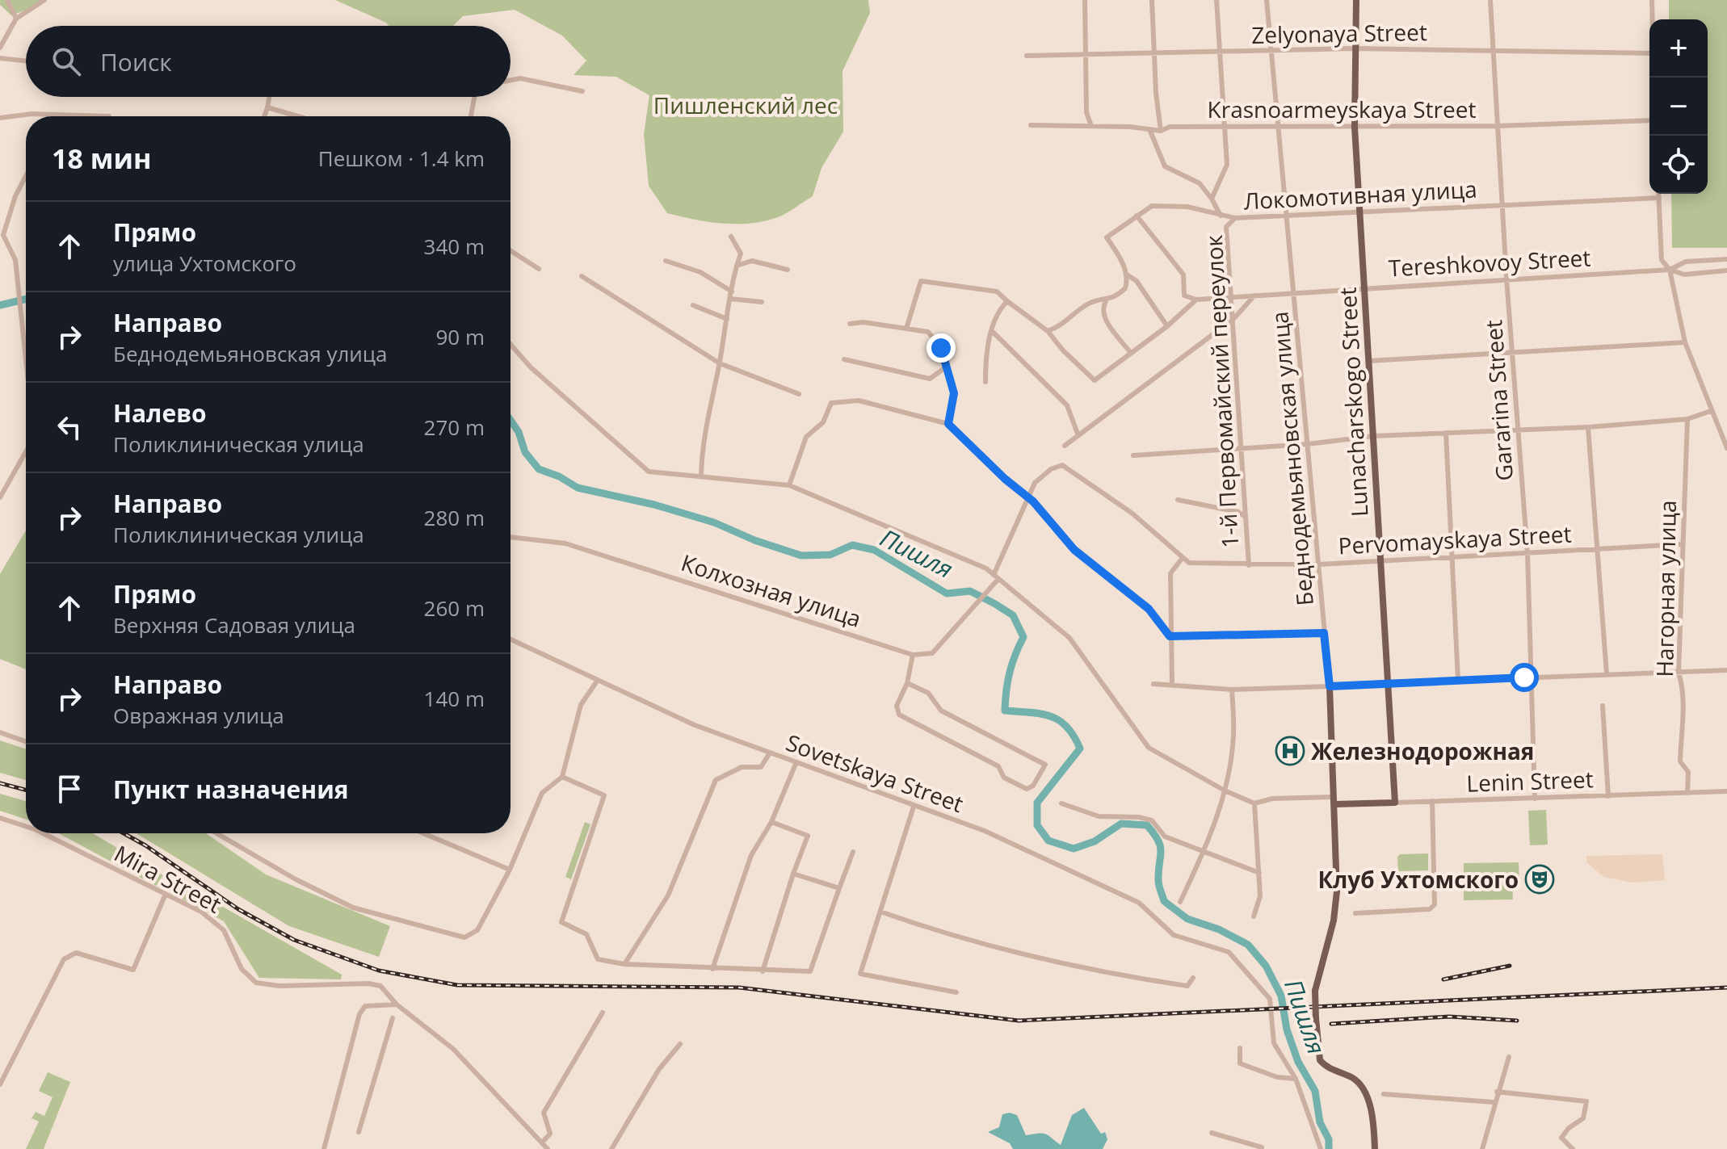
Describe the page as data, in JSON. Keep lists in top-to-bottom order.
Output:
{
  "streets": {
    "main road": ["Lunacharskogo Street", "Беднодемьяновская улица", "Lenin Street"],
    "street": [
      "Zelyonaya Street",
      "Krasnoarmeyskaya Street",
      "Локомотивная улица",
      "Tereshkovoy Street",
      "1-й Первомайский переулок",
      "Gararina Street",
      "Pervomayskaya Street",
      "Нагорная улица",
      "Колхозная улица",
      "Sovetskaya Street",
      "Mira Street"
    ]
  },
  "crossings": [
    ["Zelyonaya Street", "Gararina Street"],
    ["Zelyonaya Street", "Lunacharskogo Street"],
    ["Zelyonaya Street", "Беднодемьяновская улица"],
    ["Krasnoarmeyskaya Street", "Локомотивная улица"],
    ["Krasnoarmeyskaya Street", "Gararina Street"],
    ["Krasnoarmeyskaya Street", "Lunacharskogo Street"],
    ["Krasnoarmeyskaya Street", "Беднодемьяновская улица"],
    ["Локомотивная улица", "1-й Первомайский переулок"],
    ["Локомотивная улица", "Gararina Street"],
    ["Локомотивная улица", "Lunacharskogo Street"],
    ["Локомотивная улица", "Беднодемьяновская улица"],
    ["Tereshkovoy Street", "1-й Первомайский переулок"],
    ["Tereshkovoy Street", "Gararina Street"],
    ["Tereshkovoy Street", "Lunacharskogo Street"],
    ["Tereshkovoy Street", "Беднодемьяновская улица"],
    ["1-й Первомайский переулок", "Pervomayskaya Street"],
    ["Gararina Street", "Pervomayskaya Street"],
    ["Gararina Street", "Lenin Street"],
    ["Lunacharskogo Street", "Pervomayskaya Street"],
    ["Lunacharskogo Street", "Lenin Street"],
    ["Беднодемьяновская улица", "Pervomayskaya Street"],
    ["Беднодемьяновская улица", "Lenin Street"],
    ["Pervomayskaya Street", "Нагорная улица"],
    ["Нагорная улица", "Lenin Street"]
  ],
  "water": ["Пишля"],
  "parks": ["Пишленский лес"],
  "places": {
    "hospital": ["Железнодорожная"],
    "theatre": ["Клуб Ухтомского"]
  },
  "page": {
    "map_buttons": ["+", "−"],
    "search": "Поиск",
    "heading": ["18 мин", "Пешком · 1.4 km"],
    "list": [
      ["Прямо", "улица Ухтомского", "340 m"],
      ["Направо", "Беднодемьяновская улица", "90 m"],
      ["Налево", "Поликлиническая улица", "270 m"],
      ["Направо", "Поликлиническая улица", "280 m"],
      ["Прямо", "Верхняя Садовая улица", "260 m"],
      ["Направо", "Овражная улица", "140 m"],
      "Пункт назначения"
    ]
  }
}
